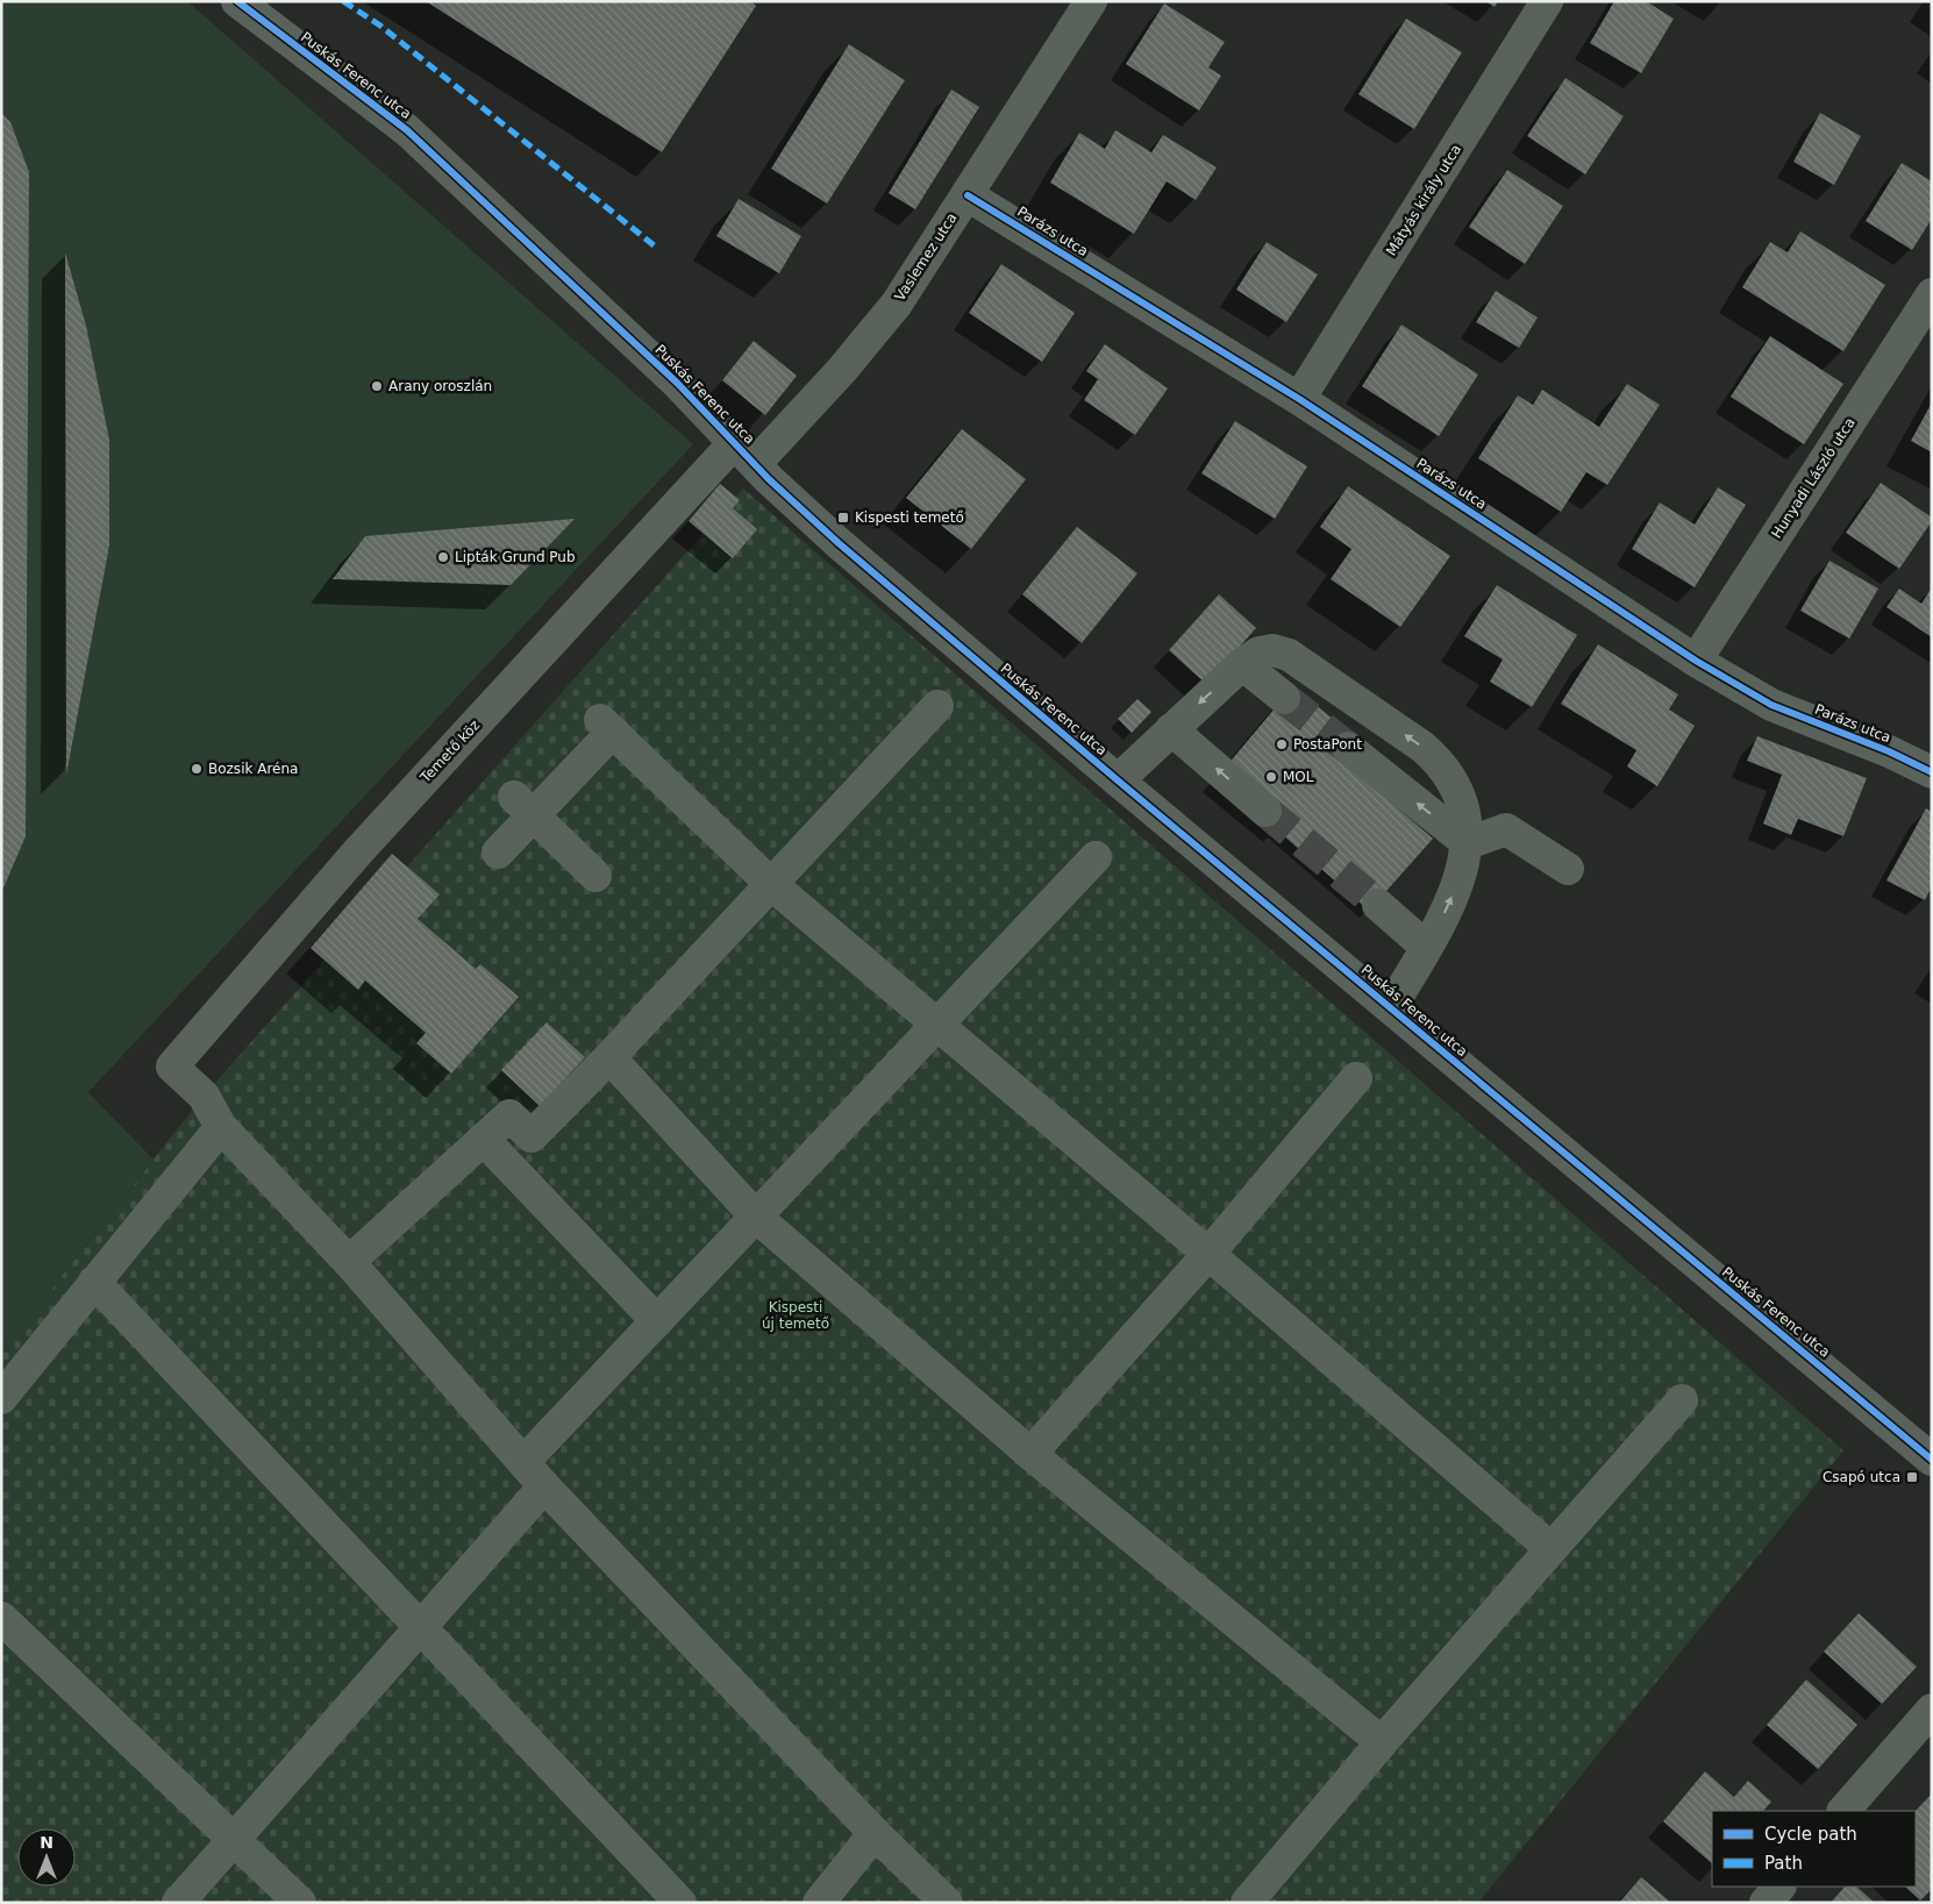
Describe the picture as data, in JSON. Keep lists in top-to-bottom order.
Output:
{
  "streets": {
    "street": [
      "Puskás Ferenc utca",
      "Mátyás király utca",
      "Parázs utca",
      "Vaslemez utca",
      "Hunyadi László utca",
      "Temető köz"
    ]
  },
  "crossings": [
    ["Puskás Ferenc utca", "Vaslemez utca"],
    ["Puskás Ferenc utca", "Temető köz"],
    ["Mátyás király utca", "Parázs utca"],
    ["Parázs utca", "Vaslemez utca"],
    ["Parázs utca", "Hunyadi László utca"],
    ["Vaslemez utca", "Temető köz"]
  ],
  "parks": ["Kispesti új temető"],
  "places": {
    "other": [
      "Arany oroszlán",
      "Lipták Grund Pub",
      "PostaPont",
      "Bozsik Aréna",
      "MOL"
    ],
    "transit": ["Kispesti temető", "Csapó utca"]
  },
  "legend": ["Cycle path", "Path"],
  "north": "top"
}
